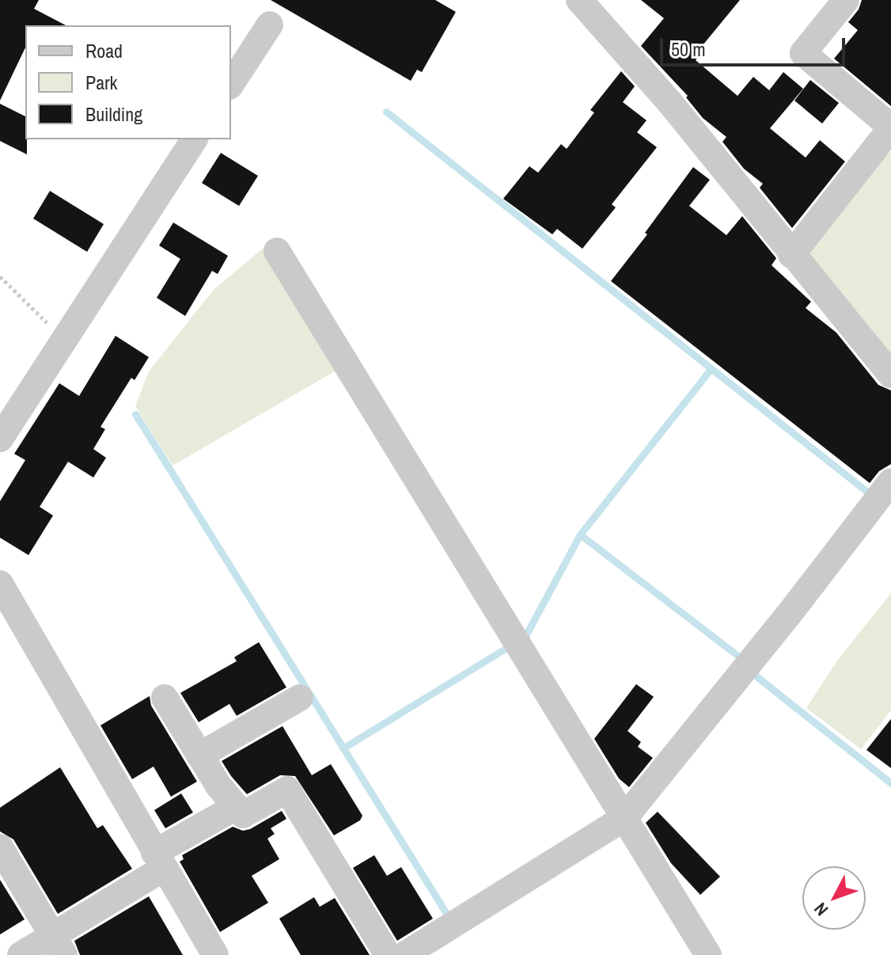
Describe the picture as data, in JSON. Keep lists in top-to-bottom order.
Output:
{
  "legend": ["Road", "Park", "Building"],
  "scale_bar": "50 m",
  "north": "bottom left"
}
